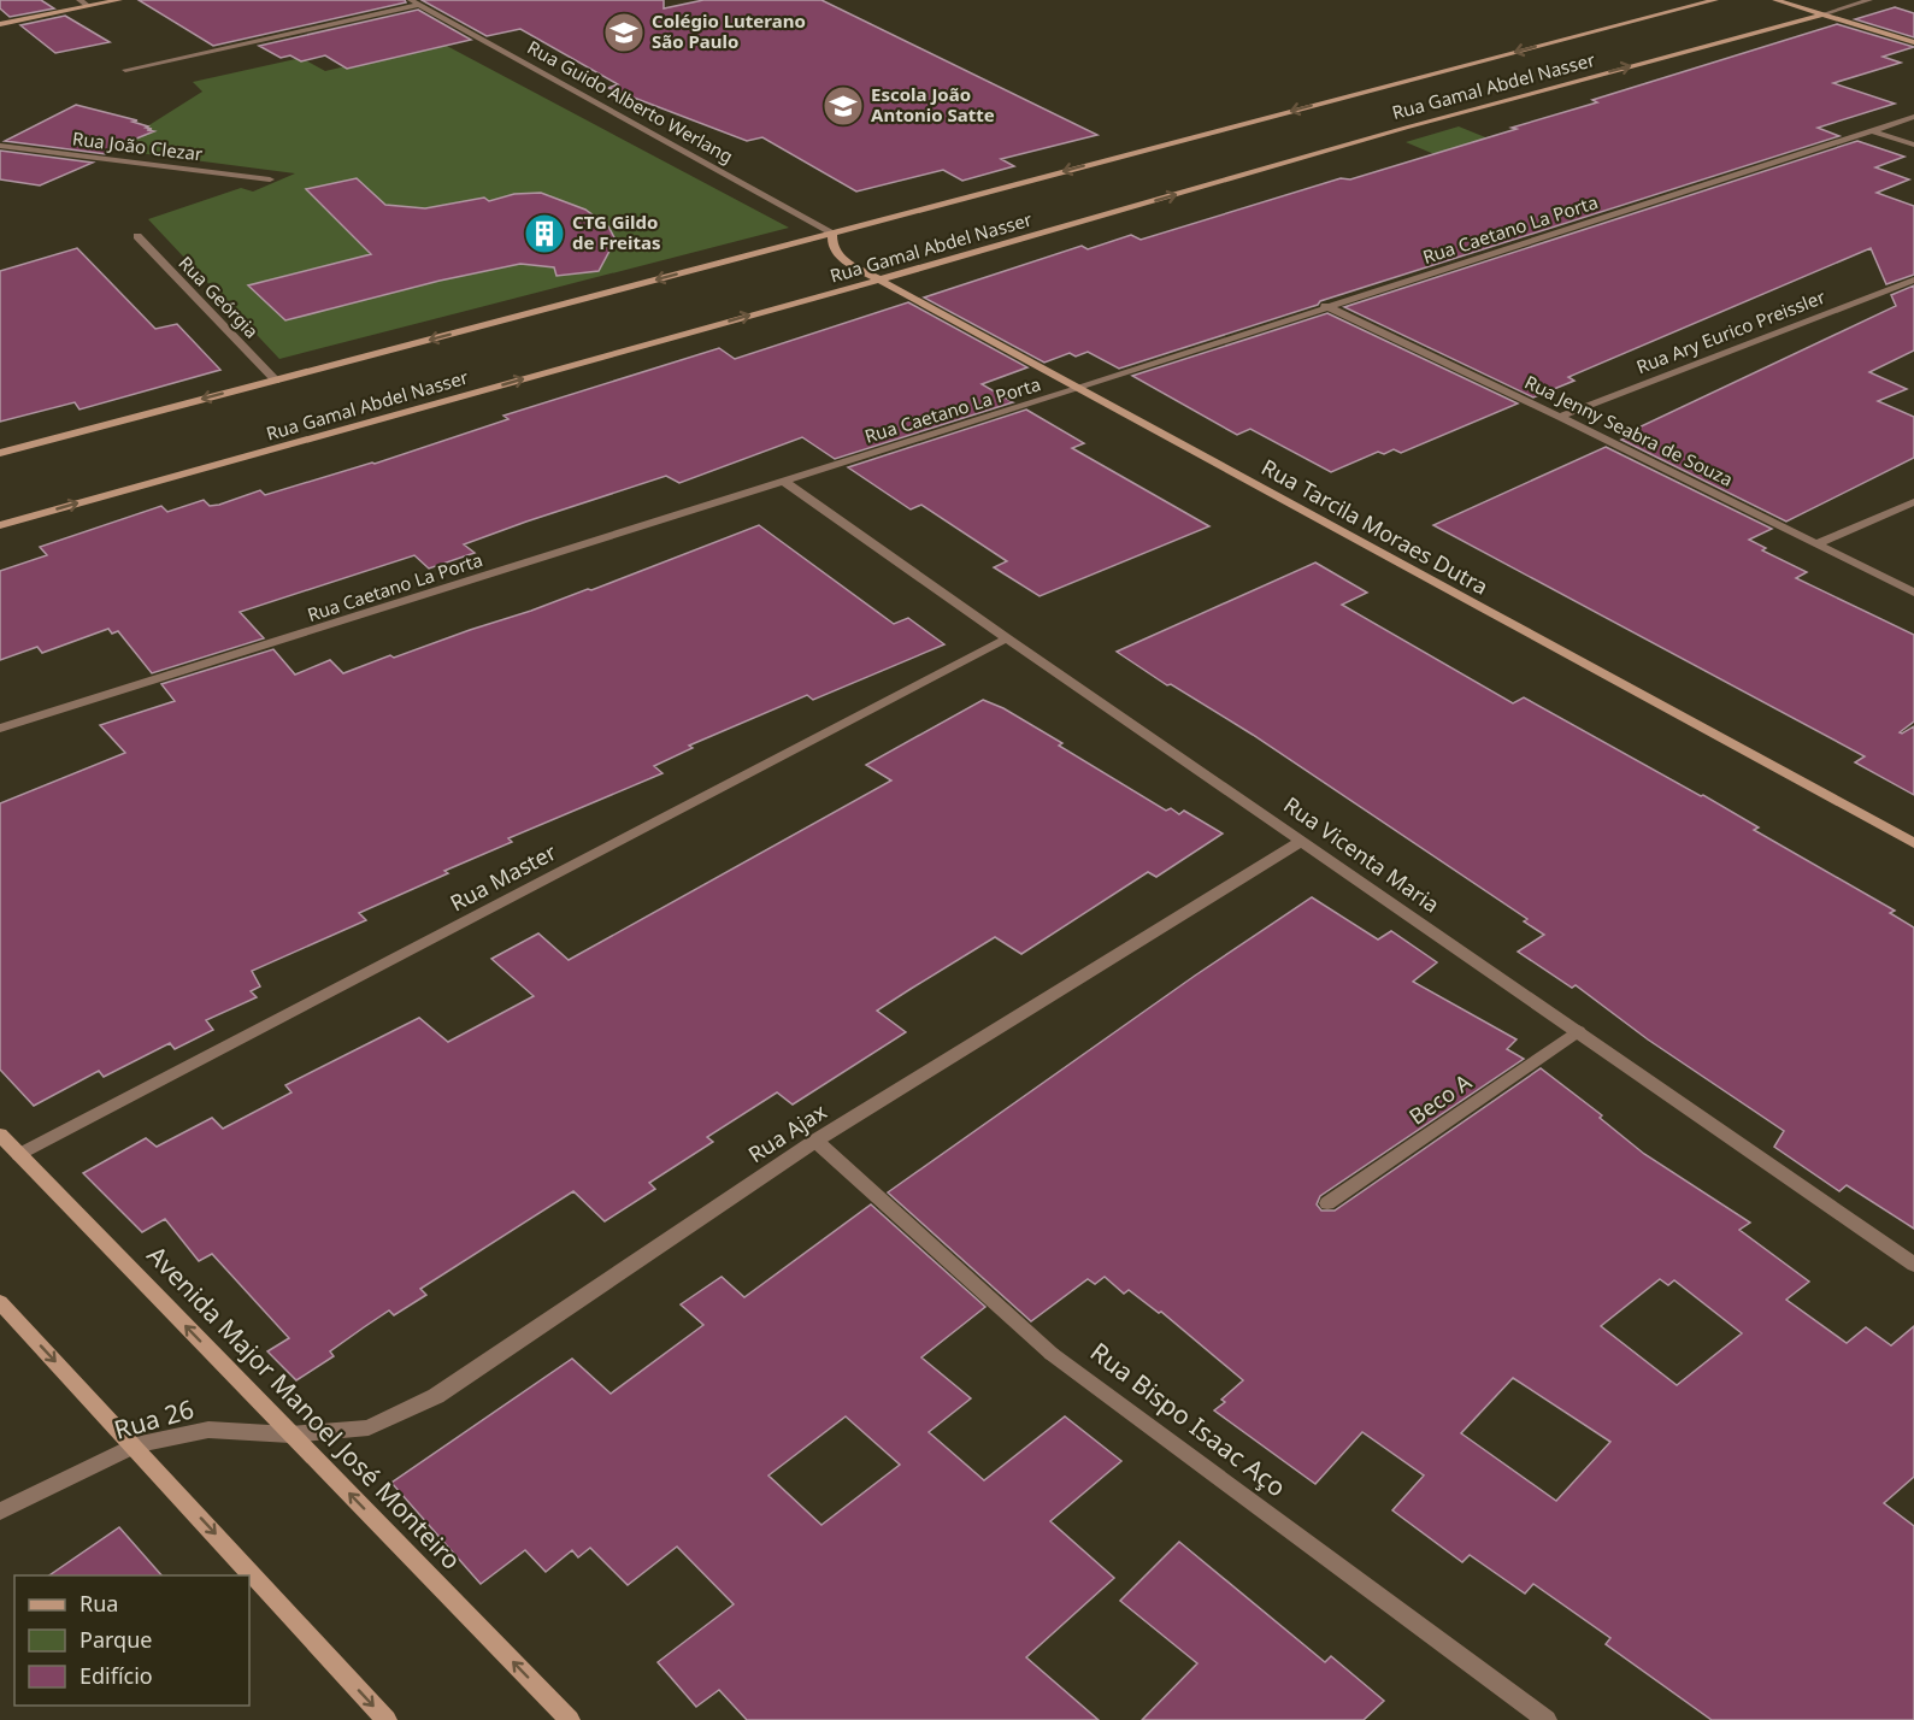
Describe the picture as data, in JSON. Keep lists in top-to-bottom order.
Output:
{
  "streets": {
    "street": [
      "Rua Gamal Abdel Nasser",
      "Rua Guido Alberto Werlang",
      "Rua João Clezar",
      "Rua Caetano La Porta",
      "Rua Geórgia",
      "Rua Ary Eurico Preissler",
      "Rua Jenny Seabra de Souza",
      "Rua Tarcila Moraes Dutra",
      "Rua Vicenta Maria",
      "Rua Master",
      "Beco A",
      "Rua Ajax",
      "Avenida Major Manoel José Monteiro",
      "Rua 26",
      "Rua Bispo Isaac Aço"
    ]
  },
  "crossings": [
    ["Rua Gamal Abdel Nasser", "Rua Guido Alberto Werlang"],
    ["Rua Gamal Abdel Nasser", "Rua Geórgia"],
    ["Rua Gamal Abdel Nasser", "Rua Tarcila Moraes Dutra"],
    ["Rua Guido Alberto Werlang", "Rua Tarcila Moraes Dutra"],
    ["Rua Caetano La Porta", "Rua Jenny Seabra de Souza"],
    ["Rua Caetano La Porta", "Rua Tarcila Moraes Dutra"],
    ["Rua Caetano La Porta", "Rua Vicenta Maria"],
    ["Rua Ary Eurico Preissler", "Rua Jenny Seabra de Souza"],
    ["Rua Vicenta Maria", "Rua Master"],
    ["Rua Vicenta Maria", "Beco A"],
    ["Rua Vicenta Maria", "Rua Ajax"],
    ["Rua Master", "Avenida Major Manoel José Monteiro"],
    ["Rua Ajax", "Avenida Major Manoel José Monteiro"],
    ["Rua Ajax", "Rua 26"],
    ["Rua Ajax", "Rua Bispo Isaac Aço"],
    ["Avenida Major Manoel José Monteiro", "Rua 26"]
  ],
  "places": {
    "school or university": ["Colégio Luterano São Paulo", "Escola João Antonio Satte"],
    "building": ["CTG Gildo de Freitas"]
  },
  "legend": ["Rua", "Parque", "Edifício"]
}
